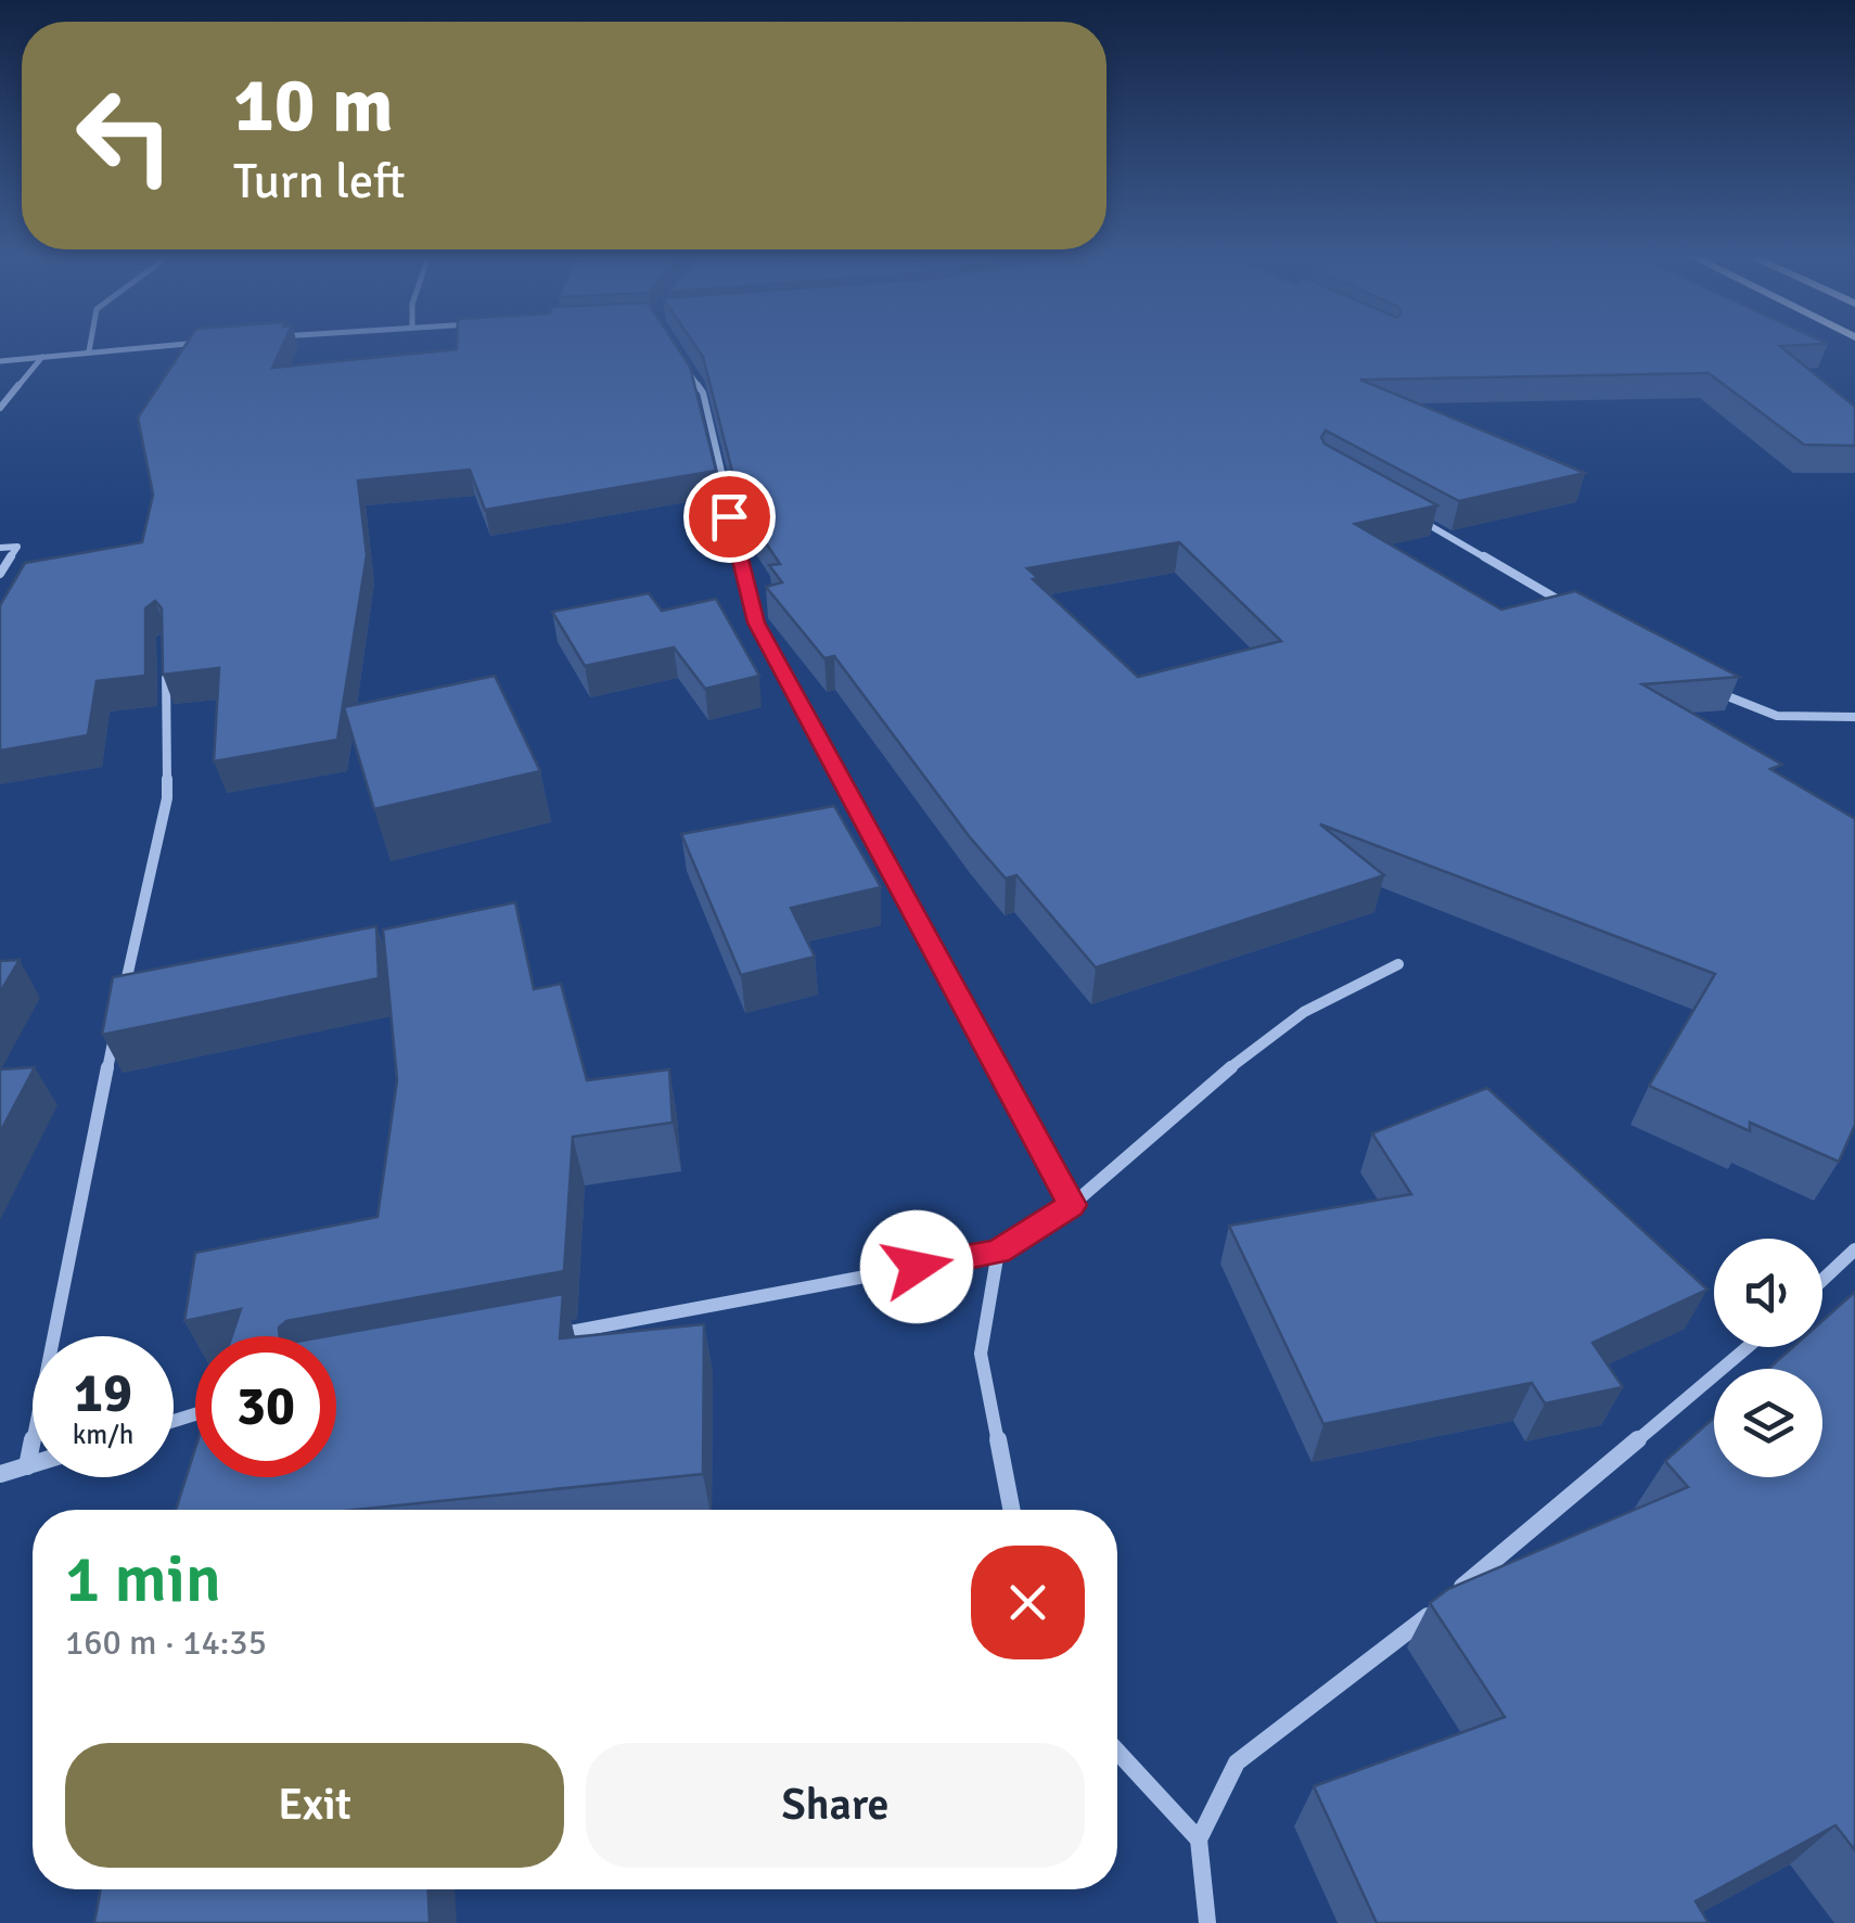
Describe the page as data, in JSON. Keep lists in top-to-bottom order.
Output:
{
  "page": {
    "turn": ["10 m", "Turn left"],
    "speed": "19 km/h",
    "limit": "30",
    "heading": ["1 min", "160 m · 14:35"],
    "buttons": ["Exit", "Share"]
  }
}
